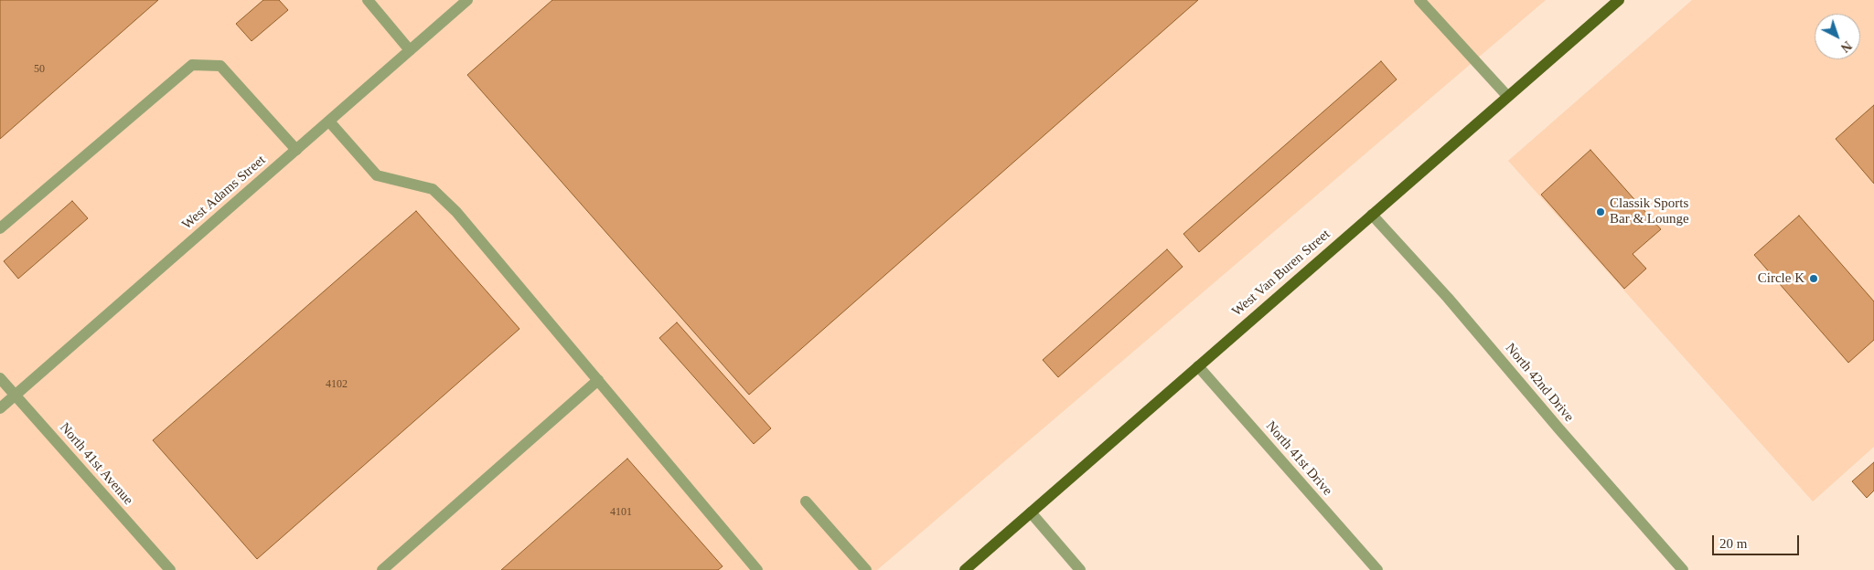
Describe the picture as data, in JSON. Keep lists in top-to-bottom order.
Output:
{
  "streets": {
    "main road": ["West Van Buren Street"],
    "street": [
      "West Adams Street",
      "North 42nd Drive",
      "North 41st Drive",
      "North 41st Avenue"
    ]
  },
  "crossings": [
    ["West Adams Street", "North 41st Avenue"],
    ["West Van Buren Street", "North 42nd Drive"],
    ["West Van Buren Street", "North 41st Drive"]
  ],
  "places": ["Classik Sports Bar & Lounge", "Circle K"],
  "house_numbers": ["50", "4102", "4101"],
  "scale_bar": "20 m",
  "north": "bottom right"
}
